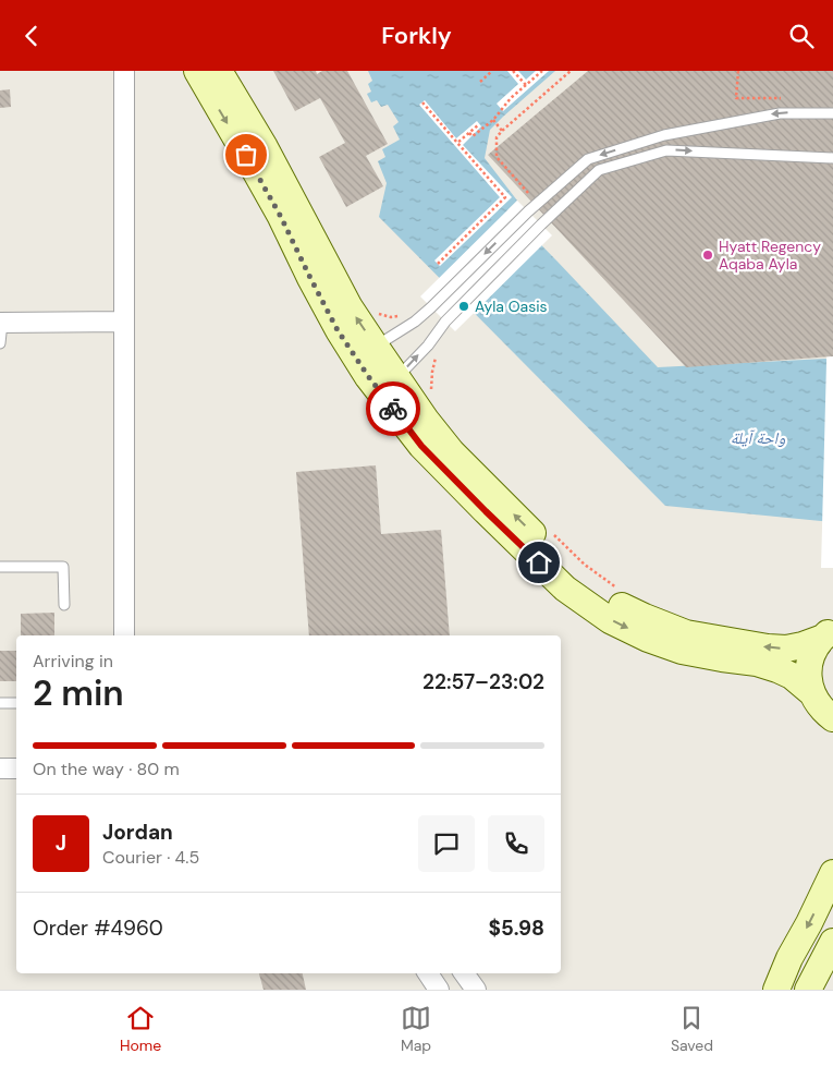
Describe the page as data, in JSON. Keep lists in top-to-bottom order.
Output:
{
  "water": ["واحة آيلة"],
  "places": ["Hyatt Regency Aqaba Ayla", "Ayla Oasis"],
  "page": {
    "header": "Forkly",
    "heading": ["2 min", "Arriving in", "22:57–23:02"],
    "panel": [
      "Jordan",
      "Courier · 4.5",
      "Order #4960",
      "$5.98"
    ],
    "bar": "On the way · 80 m",
    "round": "J",
    "tabs": ["Home", "Map", "Saved"]
  }
}
